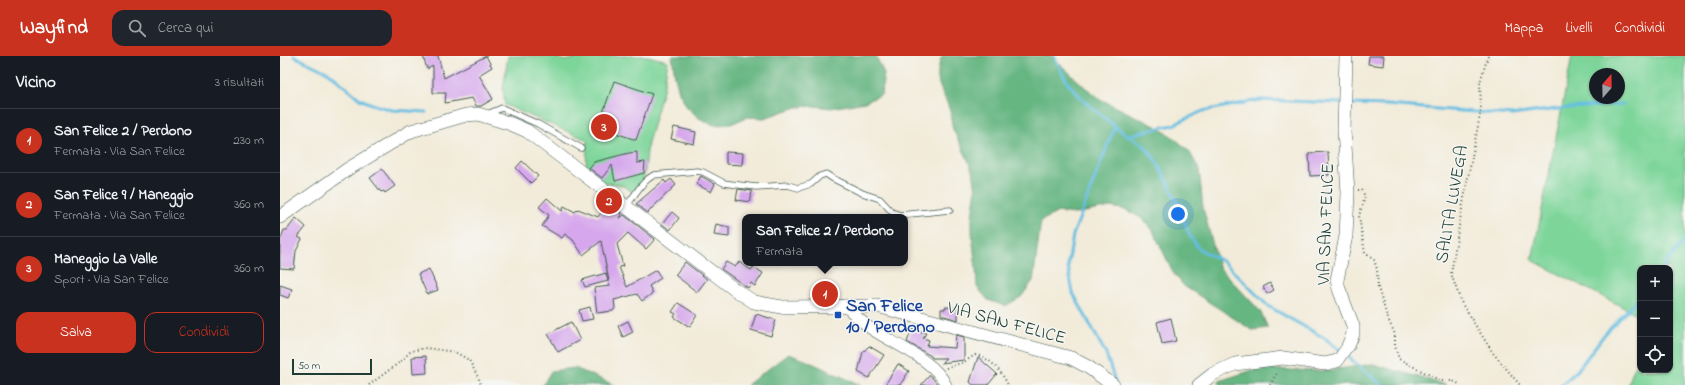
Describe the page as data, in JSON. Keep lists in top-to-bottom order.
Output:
{
  "streets": {
    "street": ["VIA SAN FELICE"],
    "path": ["SALITA LUVEGA"]
  },
  "places": {
    "transit": ["San Felice 10 / Perdono"]
  },
  "scale_bar": "50 m",
  "north": "top",
  "page": {
    "header": "Wayfind",
    "search": "Cerca qui",
    "nav": ["Mappa", "Livelli", "Condividi"],
    "heading": ["Vicino", "3 risultati"],
    "list": [
      {
        "mark": "1",
        "name": "San Felice 2 / Perdono",
        "note": "Fermata · Via San Felice",
        "value": "230 m"
      },
      {
        "mark": "2",
        "name": "San Felice 9 / Maneggio",
        "note": "Fermata · Via San Felice",
        "value": "360 m"
      },
      {
        "mark": "3",
        "name": "Maneggio La Valle",
        "note": "Sport · Via San Felice",
        "value": "360 m"
      }
    ],
    "pins": ["3", "2", "1"],
    "popup": ["San Felice 2 / Perdono", "Fermata"],
    "map_buttons": ["+", "−"],
    "buttons": ["Salva", "Condividi"],
    "scale": "50 m"
  }
}
